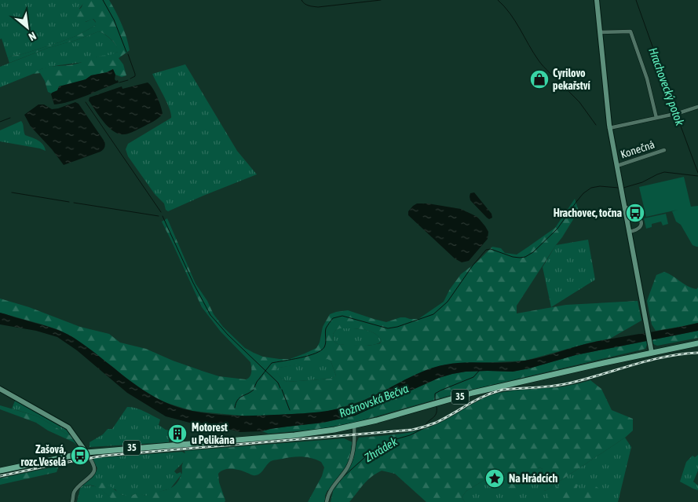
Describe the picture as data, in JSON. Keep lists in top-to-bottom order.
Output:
{
  "streets": {
    "main road": ["35"],
    "street": ["Konečná"]
  },
  "water": ["Hrachovecký potok", "Rožnovská Bečva", "Zhrádek"],
  "places": {
    "shop": ["Cyrilovo pekařství"],
    "bus stop": ["Hrachovec, točna", "Zašová, rozc.Veselá"],
    "building": ["Motorest u Pelikána"],
    "place": ["Na Hrádcích"]
  },
  "north": "bottom right"
}
